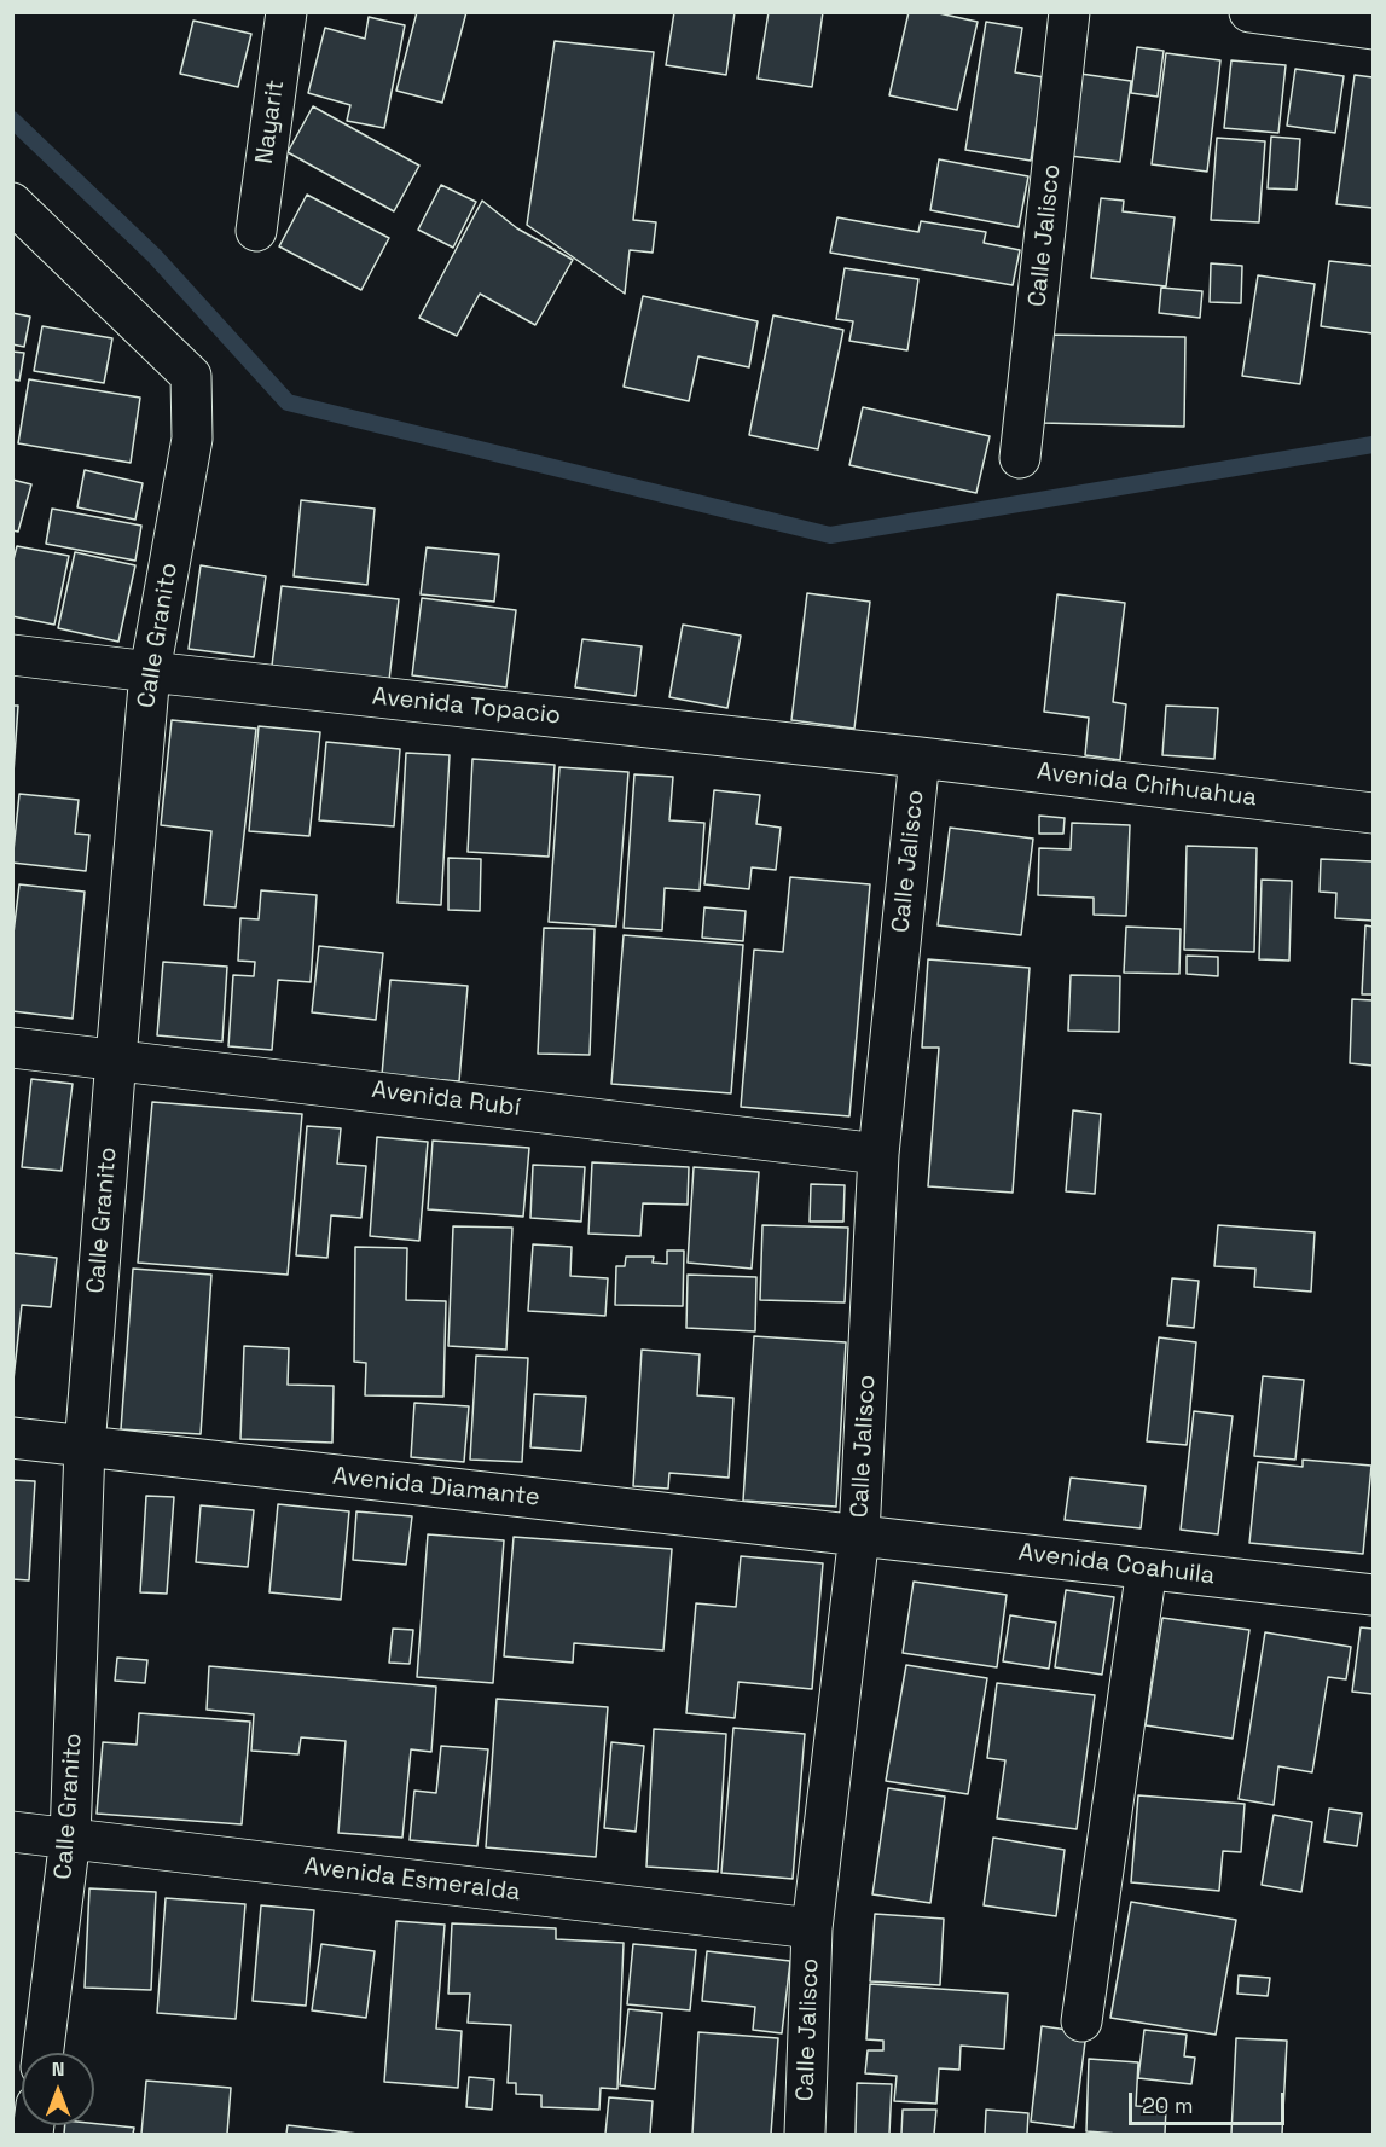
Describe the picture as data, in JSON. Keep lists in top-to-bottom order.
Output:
{
  "streets": {
    "street": [
      "Nayarit",
      "Calle Jalisco",
      "Calle Granito",
      "Avenida Topacio",
      "Avenida Chihuahua",
      "Avenida Rubí",
      "Avenida Diamante",
      "Avenida Coahuila",
      "Avenida Esmeralda"
    ]
  },
  "crossings": [
    ["Calle Jalisco", "Avenida Topacio"],
    ["Calle Jalisco", "Avenida Chihuahua"],
    ["Calle Jalisco", "Avenida Rubí"],
    ["Calle Jalisco", "Avenida Diamante"],
    ["Calle Jalisco", "Avenida Coahuila"],
    ["Calle Jalisco", "Avenida Esmeralda"],
    ["Calle Granito", "Avenida Topacio"],
    ["Calle Granito", "Avenida Rubí"],
    ["Calle Granito", "Avenida Diamante"],
    ["Calle Granito", "Avenida Esmeralda"],
    ["Avenida Topacio", "Avenida Chihuahua"],
    ["Avenida Diamante", "Avenida Coahuila"]
  ],
  "scale_bar": "20 m",
  "north": "top"
}
